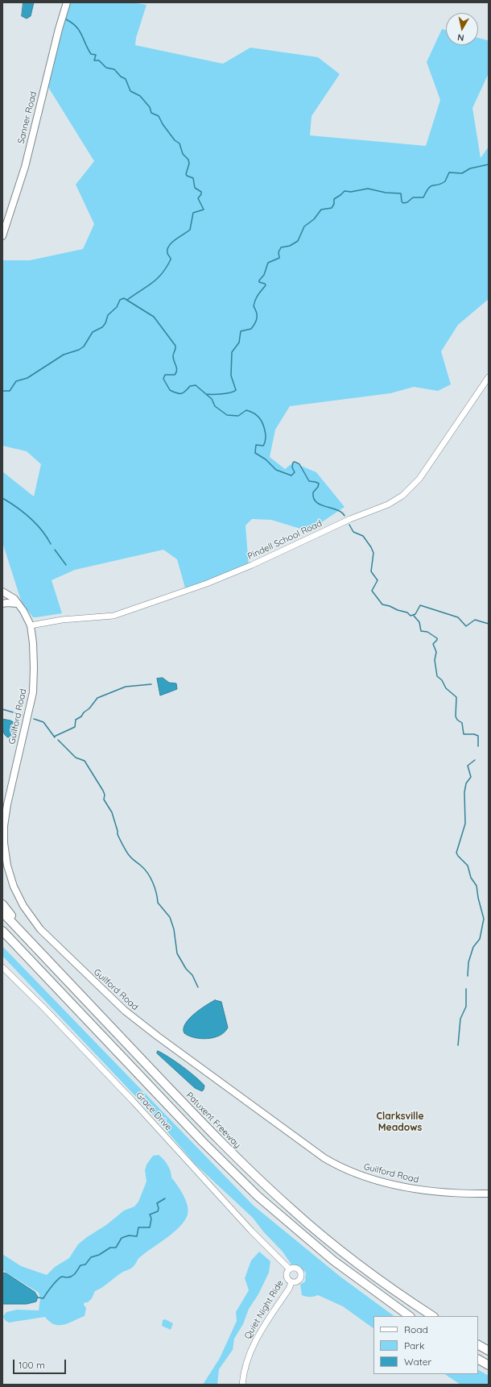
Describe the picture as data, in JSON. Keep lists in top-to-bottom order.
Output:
{
  "streets": {
    "highway": ["Patuxent Freeway"],
    "main road": ["Sanner Road", "Guilford Road"],
    "street": ["Pindell School Road", "Grace Drive", "Quiet Night Ride"]
  },
  "crossings": [
    ["Pindell School Road", "Guilford Road"],
    ["Grace Drive", "Quiet Night Ride"]
  ],
  "districts": ["Clarksville Meadows"],
  "legend": ["Road", "Park", "Water"],
  "scale_bar": "100 m",
  "north": "bottom"
}
